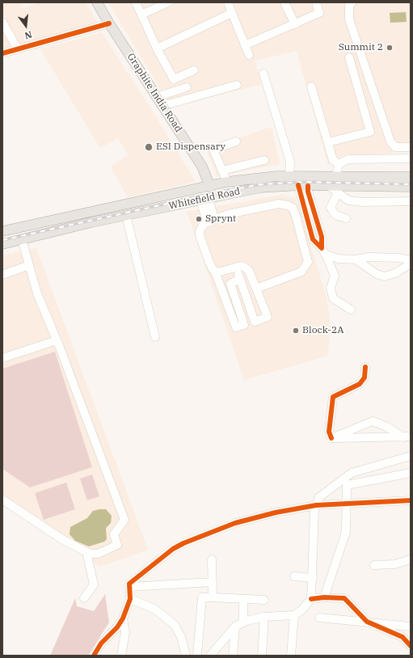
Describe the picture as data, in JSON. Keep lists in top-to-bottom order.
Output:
{
  "streets": {
    "main road": ["Graphite India Road", "Whitefield Road"]
  },
  "crossings": [
    ["Graphite India Road", "Whitefield Road"]
  ],
  "places": [
    "Summit 2",
    "ESI Dispensary",
    "Sprynt",
    "Block-2A"
  ],
  "north": "bottom"
}
